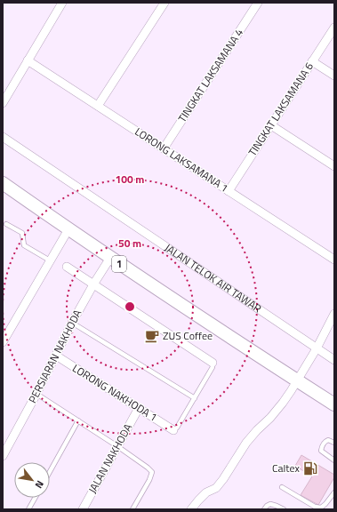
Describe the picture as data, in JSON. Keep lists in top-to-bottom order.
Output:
{
  "streets": {
    "main road": ["1"],
    "street": [
      "TINGKAT LAKSAMANA 4",
      "TINGKAT LAKSAMANA 6",
      "LORONG LAKSAMANA 1",
      "JALAN TELOK AIR TAWAR",
      "PERSIARAN NAKHODA",
      "LORONG NAKHODA 1",
      "JALAN NAKHODA"
    ]
  },
  "crossings": [
    ["TINGKAT LAKSAMANA 4", "LORONG LAKSAMANA 1"],
    ["TINGKAT LAKSAMANA 6", "LORONG LAKSAMANA 1"],
    ["1", "PERSIARAN NAKHODA"],
    ["PERSIARAN NAKHODA", "LORONG NAKHODA 1"],
    ["LORONG NAKHODA 1", "JALAN NAKHODA"]
  ],
  "places": {
    "cafe": ["ZUS Coffee"],
    "fuel station": ["Caltex"]
  },
  "north": "bottom right",
  "rings": ["100 m", "50 m"]
}
